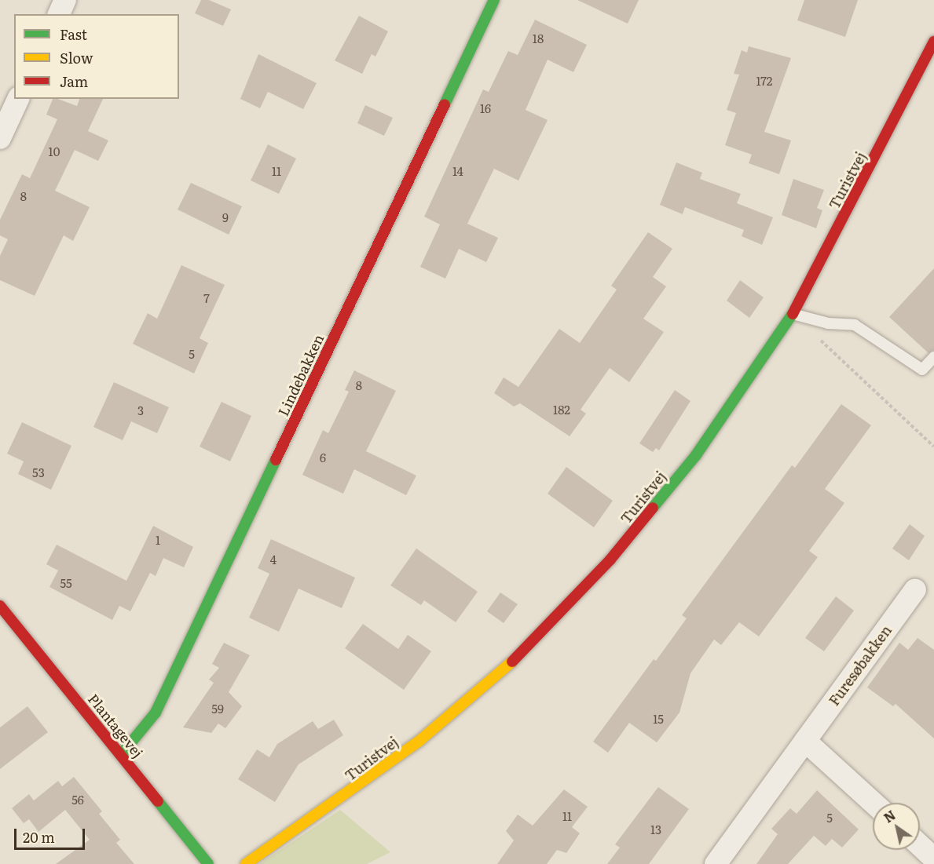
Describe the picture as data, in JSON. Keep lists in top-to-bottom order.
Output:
{
  "streets": {
    "street": [
      "Turistvej",
      "Lindebakken",
      "Furesøbakken",
      "Plantagevej"
    ]
  },
  "crossings": [
    ["Lindebakken", "Plantagevej"]
  ],
  "house_numbers": [
    "18",
    "172",
    "16",
    "10",
    "11",
    "14",
    "8",
    "9",
    "7",
    "5",
    "8",
    "182",
    "3",
    "6",
    "53",
    "1",
    "4",
    "55",
    "59",
    "15",
    "56",
    "11",
    "5",
    "13"
  ],
  "legend": ["Fast", "Slow", "Jam"],
  "scale_bar": "20 m",
  "north": "top left"
}
